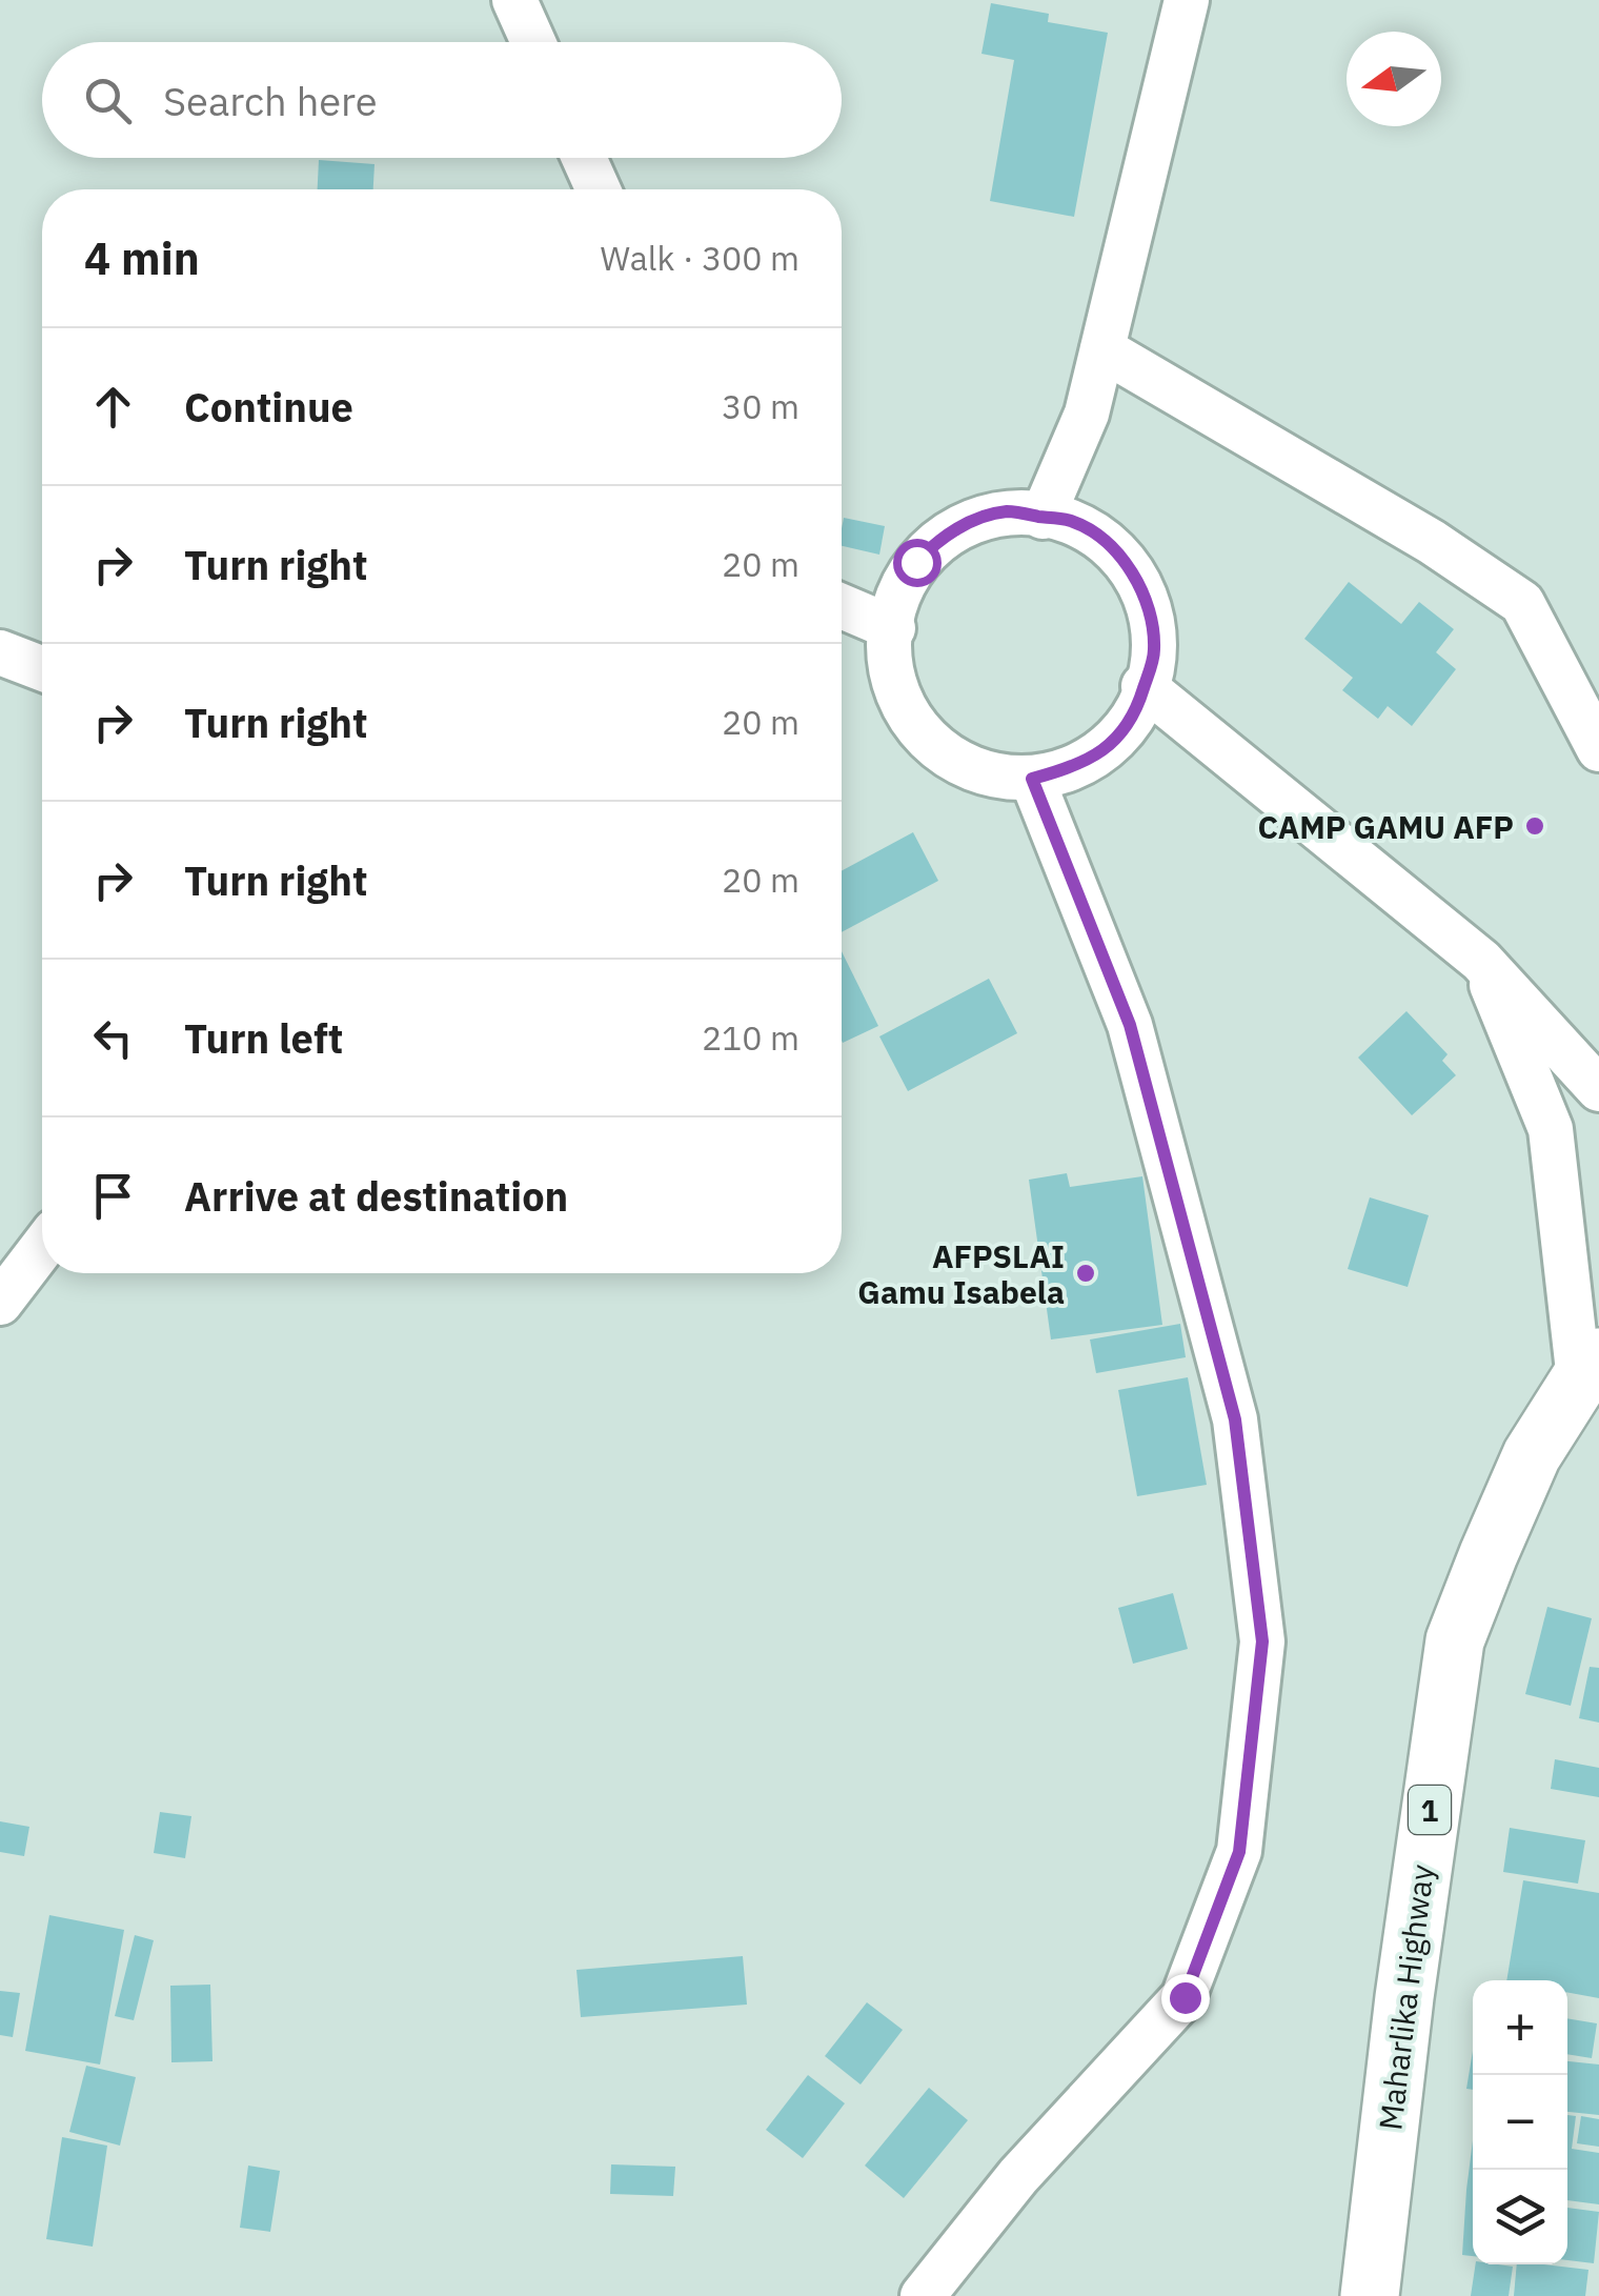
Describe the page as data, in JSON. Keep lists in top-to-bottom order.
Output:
{
  "streets": {
    "highway": ["1", "Maharlika Highway"]
  },
  "places": ["CAMP GAMU AFP", "AFPSLAI Gamu Isabela"],
  "north": "left",
  "page": {
    "search": "Search here",
    "heading": ["4 min", "Walk · 300 m"],
    "list": [
      ["Continue", "30 m"],
      ["Turn right", "20 m"],
      ["Turn right", "20 m"],
      ["Turn right", "20 m"],
      ["Turn left", "210 m"],
      "Arrive at destination"
    ],
    "map_buttons": ["+", "−"]
  }
}
